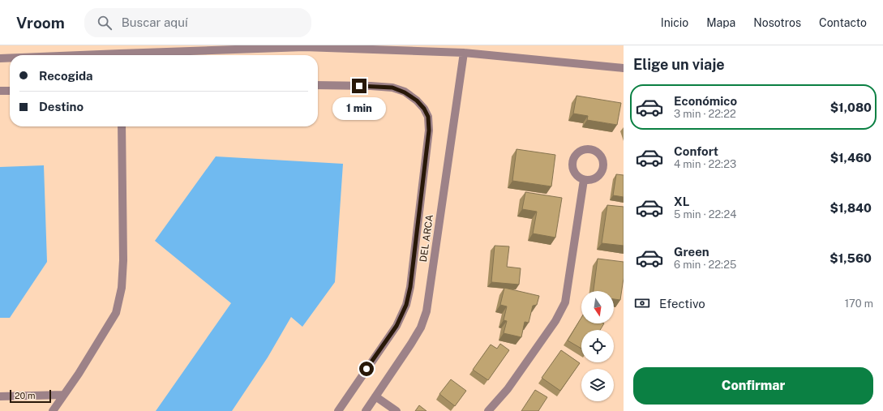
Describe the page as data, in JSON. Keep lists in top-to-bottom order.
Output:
{
  "streets": {
    "street": ["DEL ARCA"]
  },
  "scale_bar": "20 m",
  "north": "bottom",
  "page": {
    "header": "Vroom",
    "search": "Buscar aquí",
    "nav": [
      "Inicio",
      "Mapa",
      "Nosotros",
      "Contacto"
    ],
    "heading": "Elige un viaje",
    "banner": ["Recogida", "Destino"],
    "list": [
      {
        "name": "Económico",
        "note": "3 min · 22:22",
        "value": "$1,080"
      },
      {
        "name": "Confort",
        "note": "4 min · 22:23",
        "value": "$1,460"
      },
      {
        "name": "XL",
        "note": "5 min · 22:24",
        "value": "$1,840"
      },
      {
        "name": "Green",
        "note": "6 min · 22:25",
        "value": "$1,560"
      }
    ],
    "bubble": "1 min",
    "pay": ["Efectivo", "170 m"],
    "buttons": "Confirmar",
    "scale": "20 m"
  }
}
